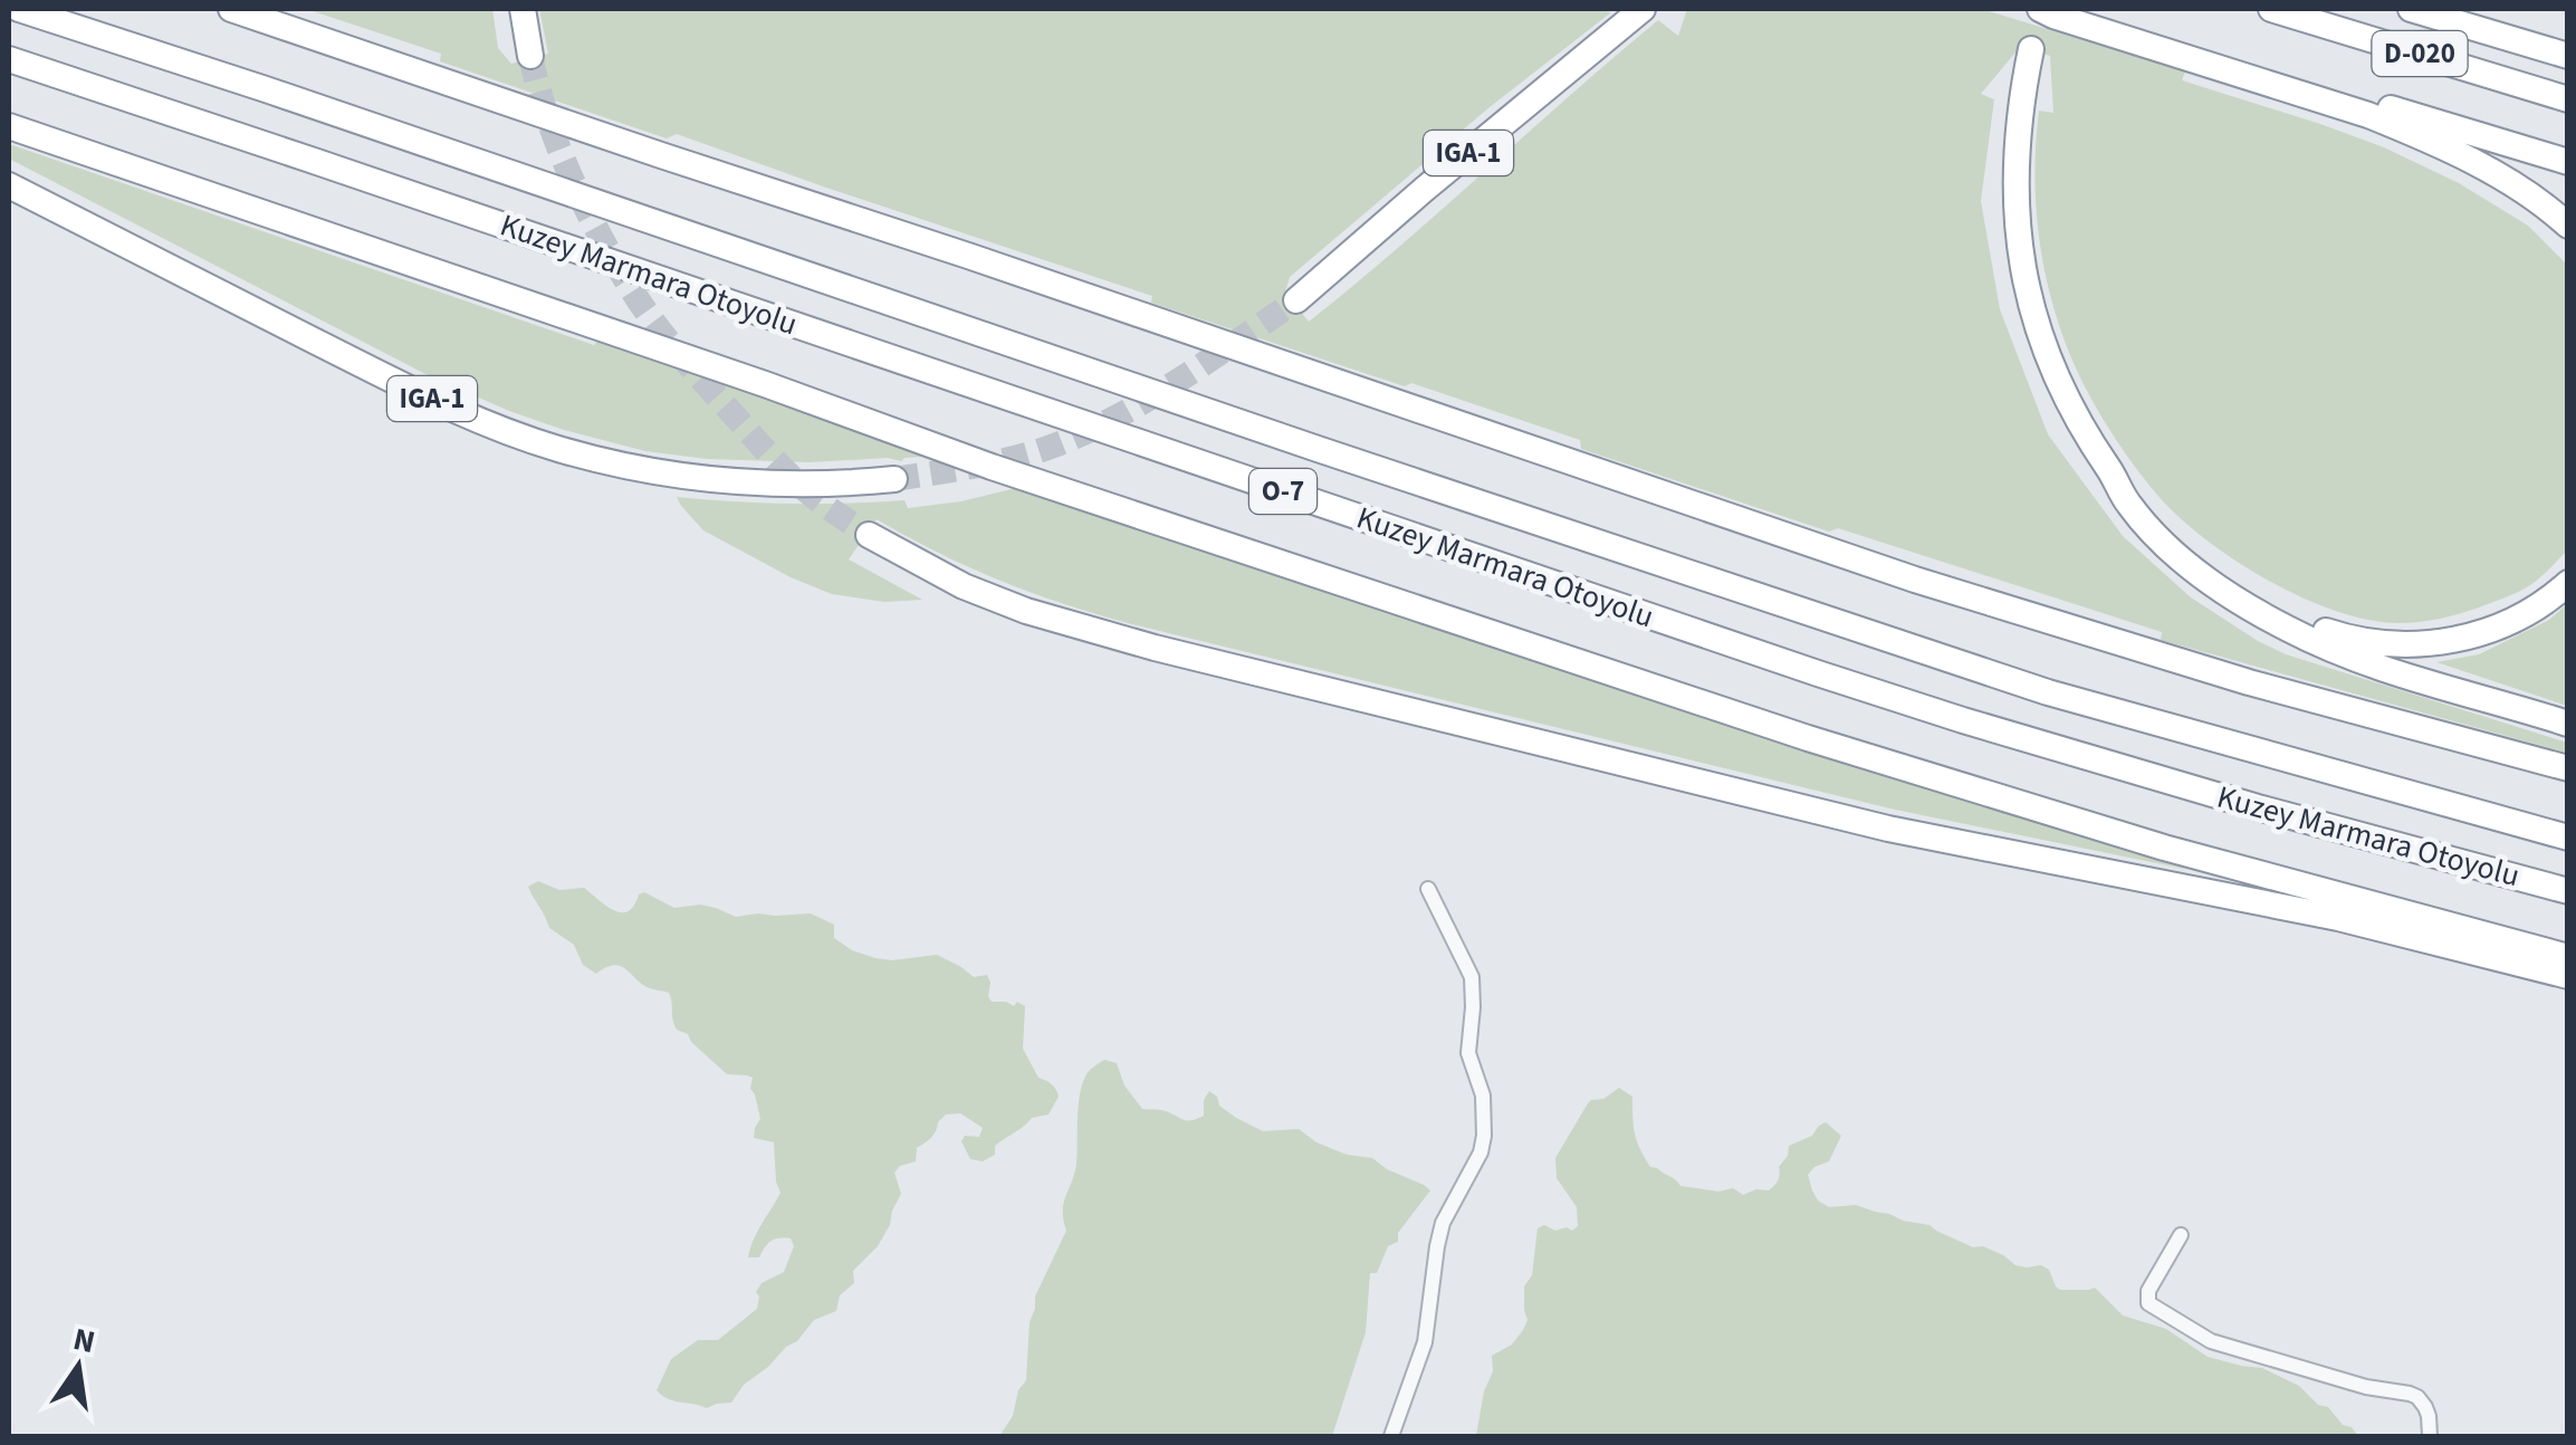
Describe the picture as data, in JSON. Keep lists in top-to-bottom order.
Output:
{
  "streets": {
    "highway": [
      "D-020",
      "IGA-1",
      "Kuzey Marmara Otoyolu",
      "O-7"
    ]
  },
  "north": "top"
}
